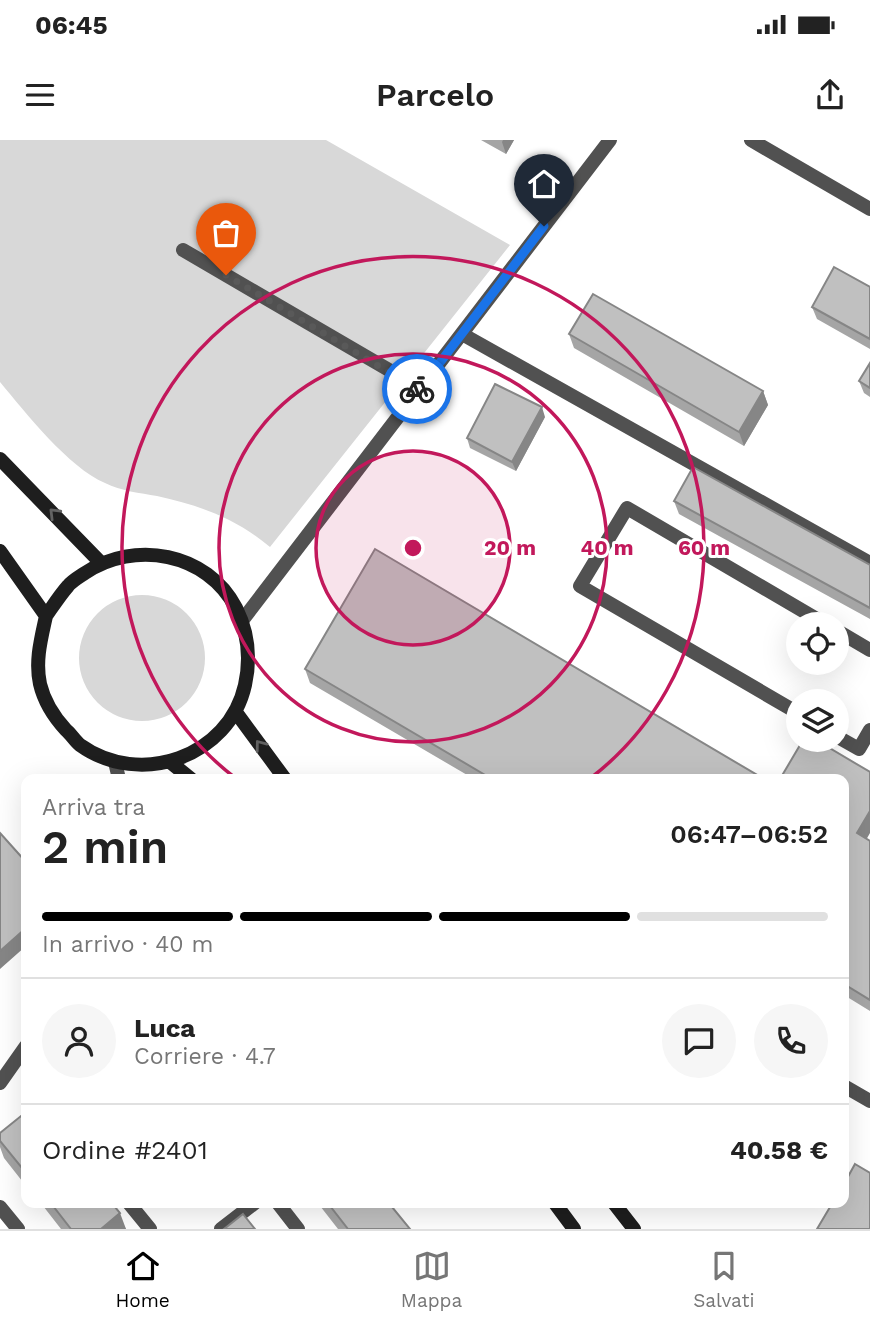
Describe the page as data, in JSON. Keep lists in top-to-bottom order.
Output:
{
  "page": {
    "status": "06:45",
    "header": "Parcelo",
    "heading": ["2 min", "Arriva tra", "06:47–06:52"],
    "panel": [
      "Luca",
      "Corriere · 4.7",
      "Ordine #2401",
      "40.58 €"
    ],
    "bar": "In arrivo · 40 m",
    "tabs": ["Home", "Mappa", "Salvati"]
  },
  "rings": ["20 m", "40 m", "60 m"]
}
